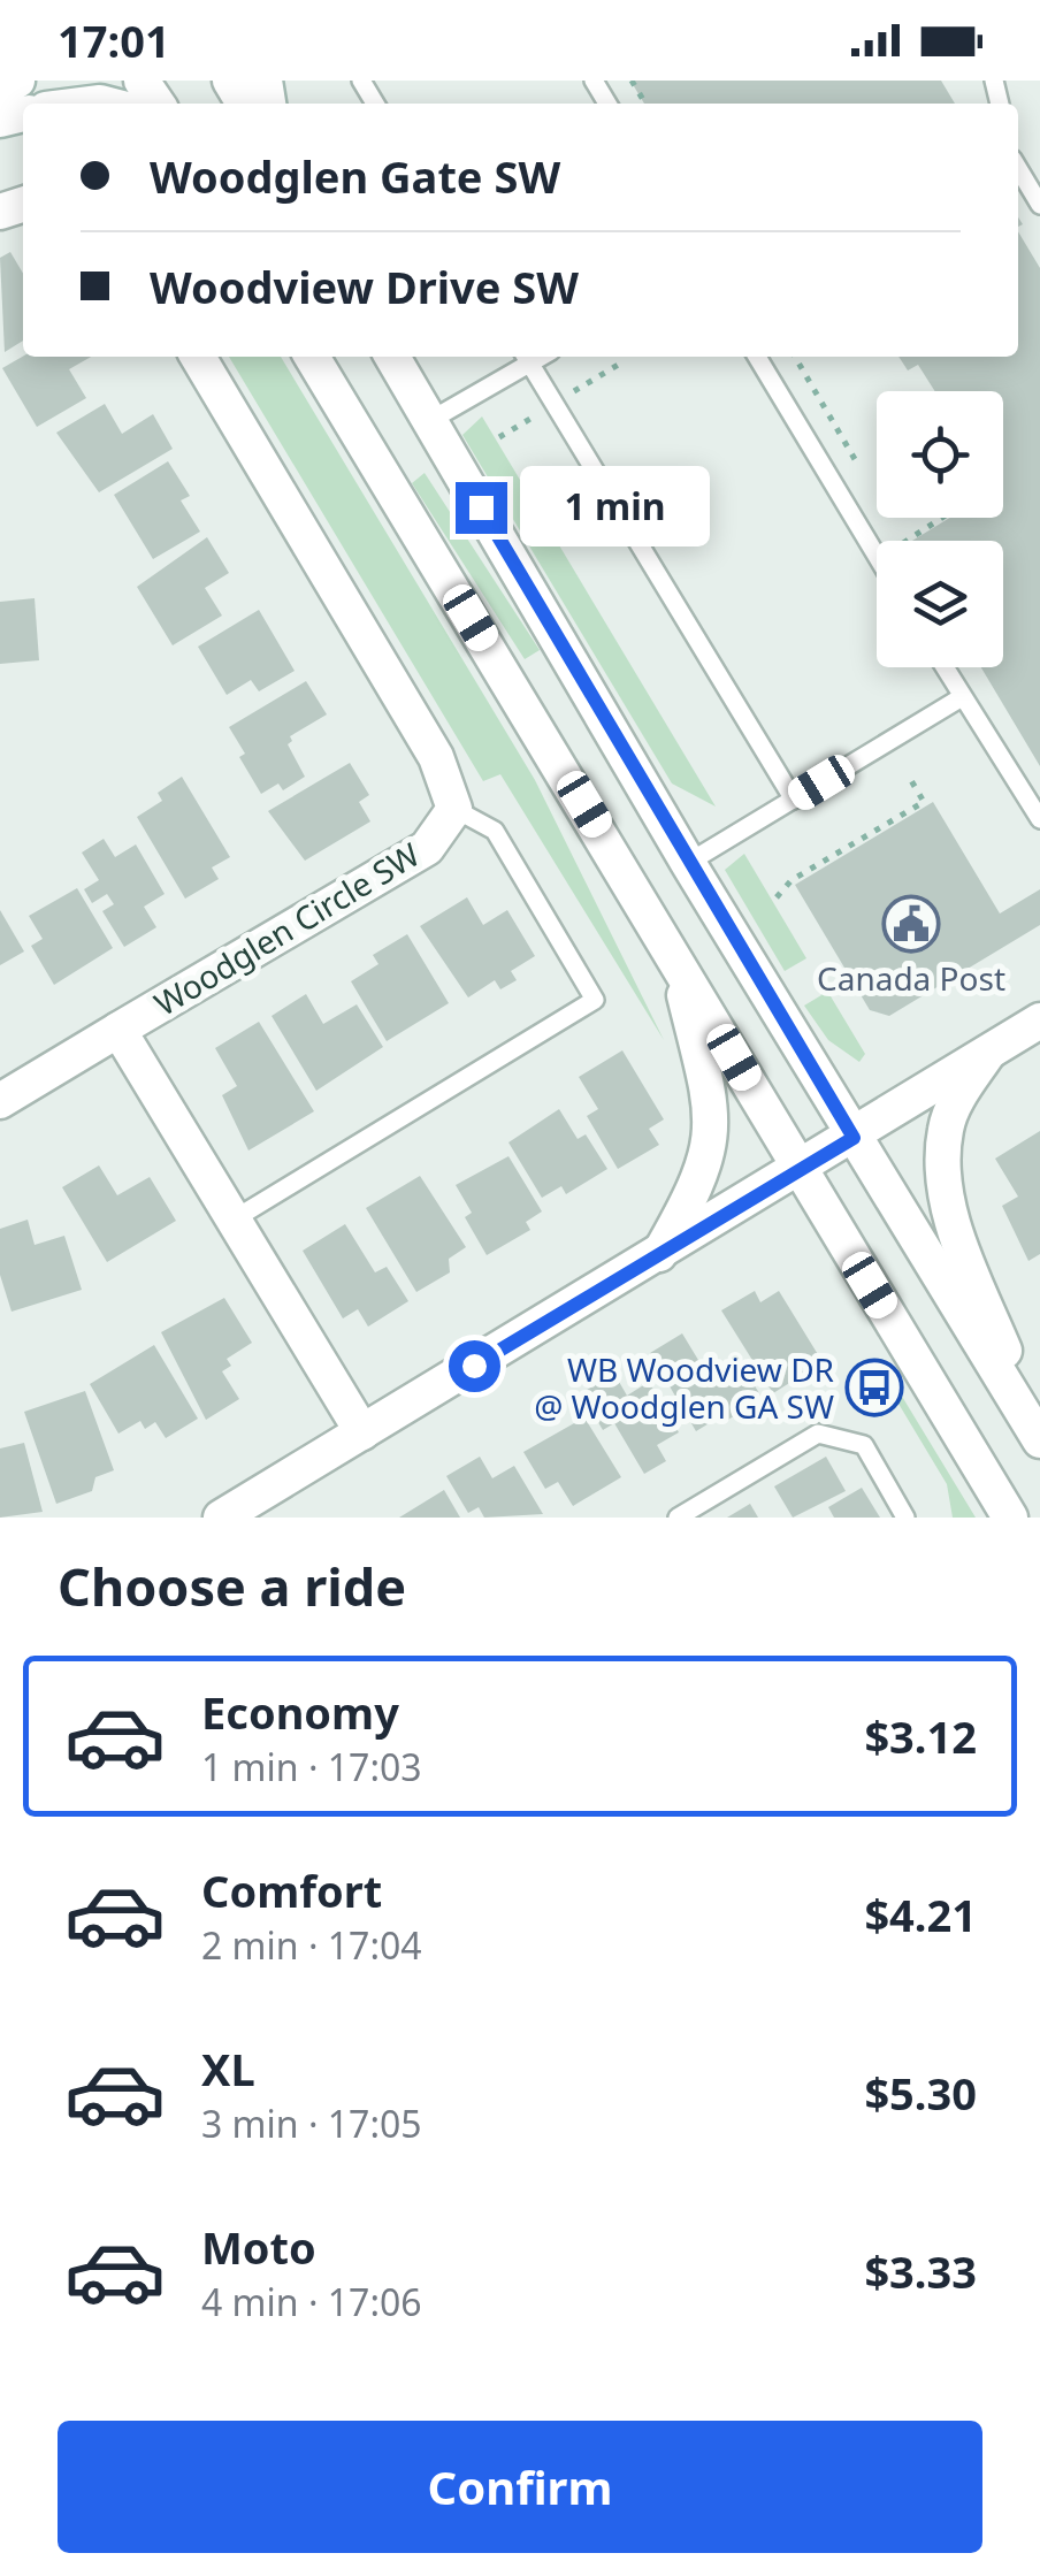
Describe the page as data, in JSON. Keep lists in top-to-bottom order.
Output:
{
  "streets": {
    "street": ["Woodglen Circle SW"]
  },
  "places": {
    "public building": ["Canada Post"],
    "bus stop": ["WB Woodview DR @ Woodglen GA SW"]
  },
  "page": {
    "status": "17:01",
    "banner": ["Woodglen Gate SW", "Woodview Drive SW"],
    "bubble": "1 min",
    "heading": "Choose a ride",
    "list": [
      {
        "name": "Economy",
        "note": "1 min · 17:03",
        "value": "$3.12"
      },
      {
        "name": "Comfort",
        "note": "2 min · 17:04",
        "value": "$4.21"
      },
      {
        "name": "XL",
        "note": "3 min · 17:05",
        "value": "$5.30"
      },
      {
        "name": "Moto",
        "note": "4 min · 17:06",
        "value": "$3.33"
      }
    ],
    "buttons": "Confirm"
  }
}
